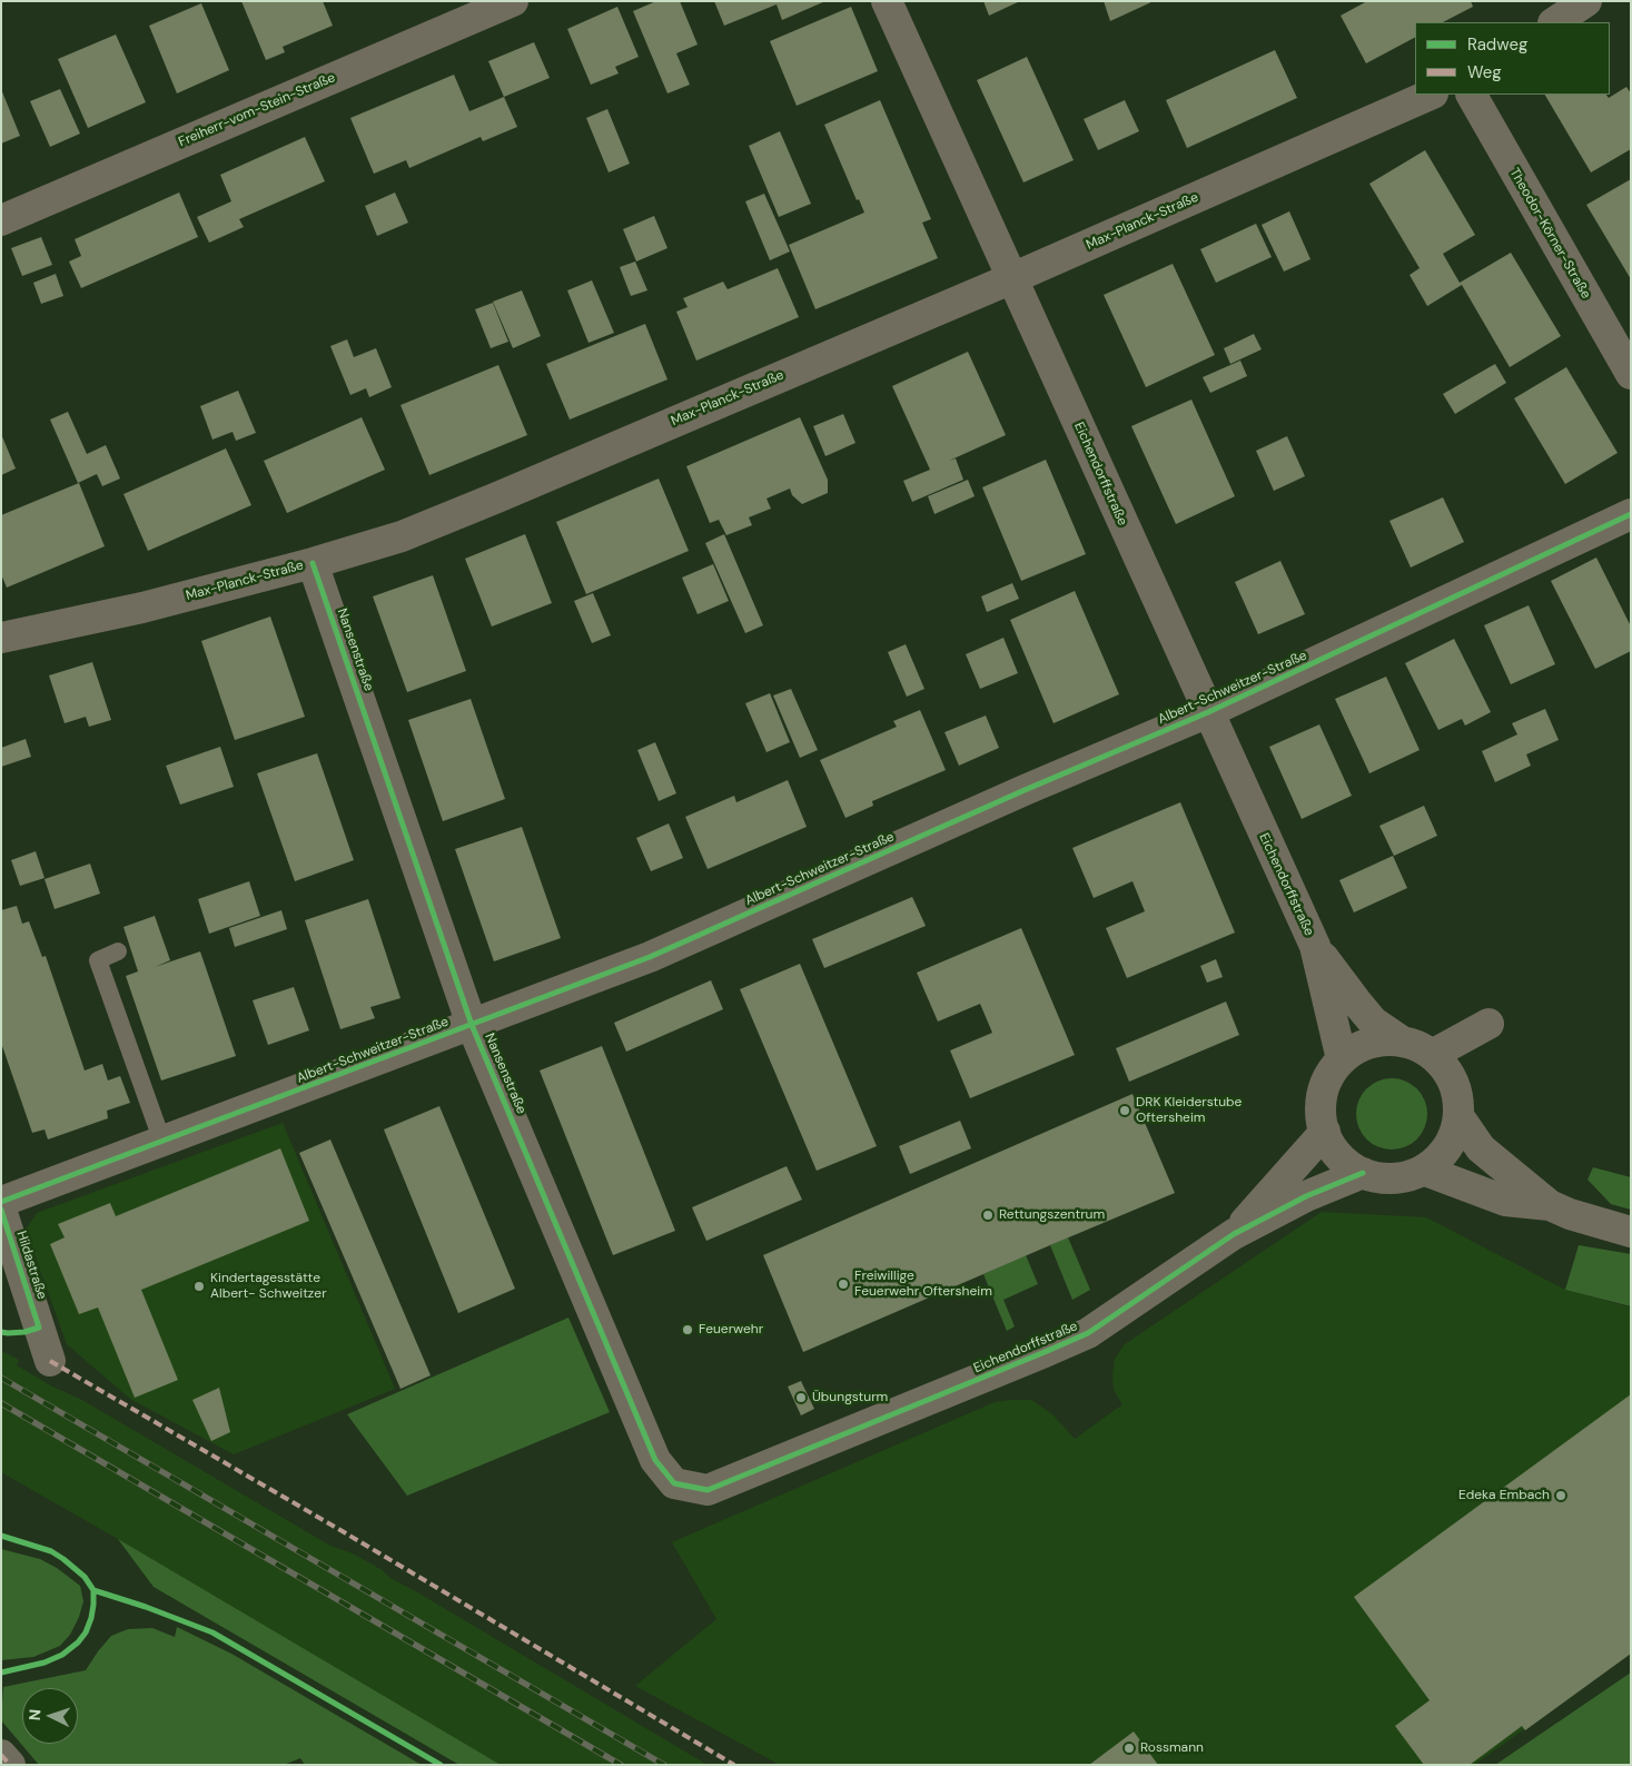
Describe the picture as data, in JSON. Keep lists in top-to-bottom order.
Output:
{
  "streets": {
    "street": [
      "Freiherr-vom-Stein-Straße",
      "Max-Planck-Straße",
      "Theodor-Körner-Straße",
      "Eichendorffstraße",
      "Nansenstraße",
      "Albert-Schweitzer-Straße",
      "Hildastraße"
    ]
  },
  "crossings": [
    ["Max-Planck-Straße", "Eichendorffstraße"],
    ["Max-Planck-Straße", "Nansenstraße"],
    ["Eichendorffstraße", "Nansenstraße"],
    ["Eichendorffstraße", "Albert-Schweitzer-Straße"],
    ["Nansenstraße", "Albert-Schweitzer-Straße"]
  ],
  "places": [
    "DRK Kleiderstube Oftersheim",
    "Rettungszentrum",
    "Freiwillige Feuerwehr Oftersheim",
    "Kindertagesstätte Albert- Schweitzer",
    "Feuerwehr",
    "Übungsturm",
    "Edeka Embach",
    "Rossmann"
  ],
  "legend": ["Radweg", "Weg"],
  "north": "left"
}
